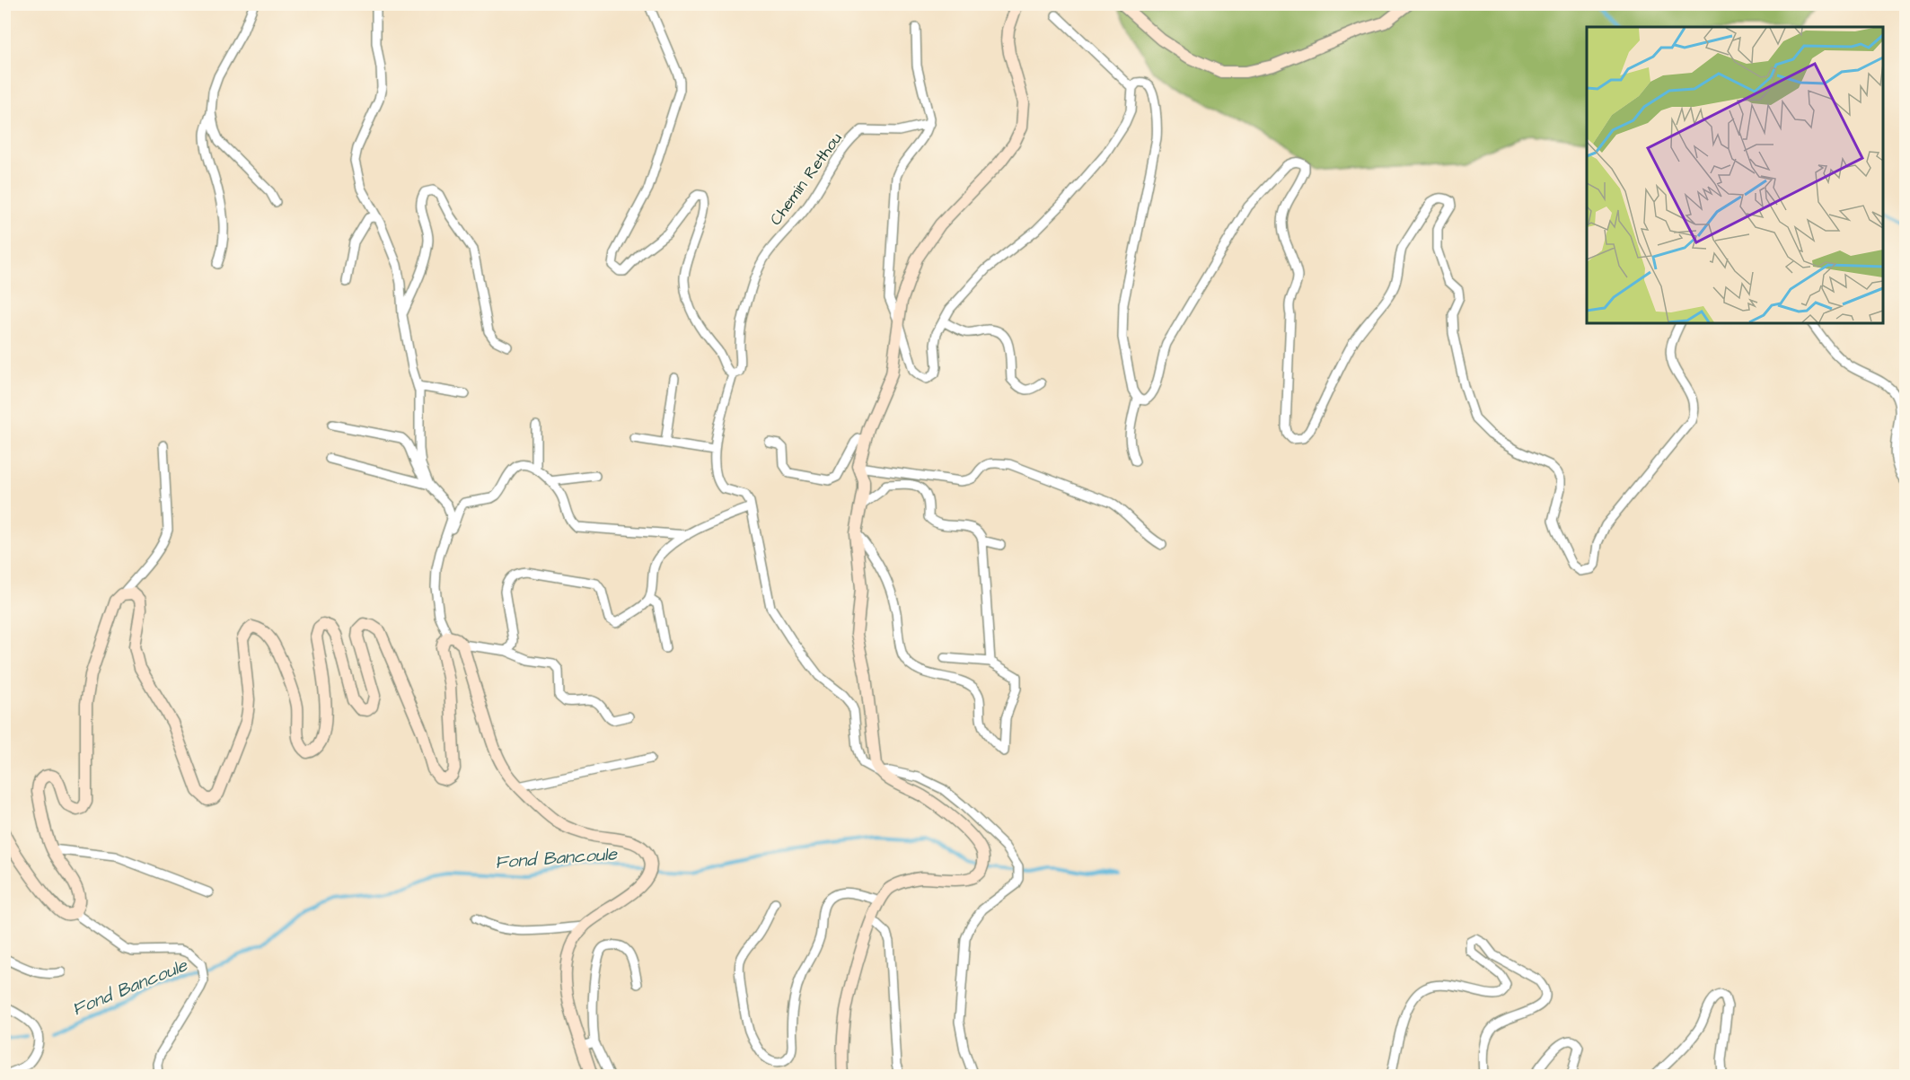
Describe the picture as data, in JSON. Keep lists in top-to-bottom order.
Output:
{
  "streets": {
    "street": ["Chemin Rethou"]
  },
  "water": ["Fond Bancoule"]
}
